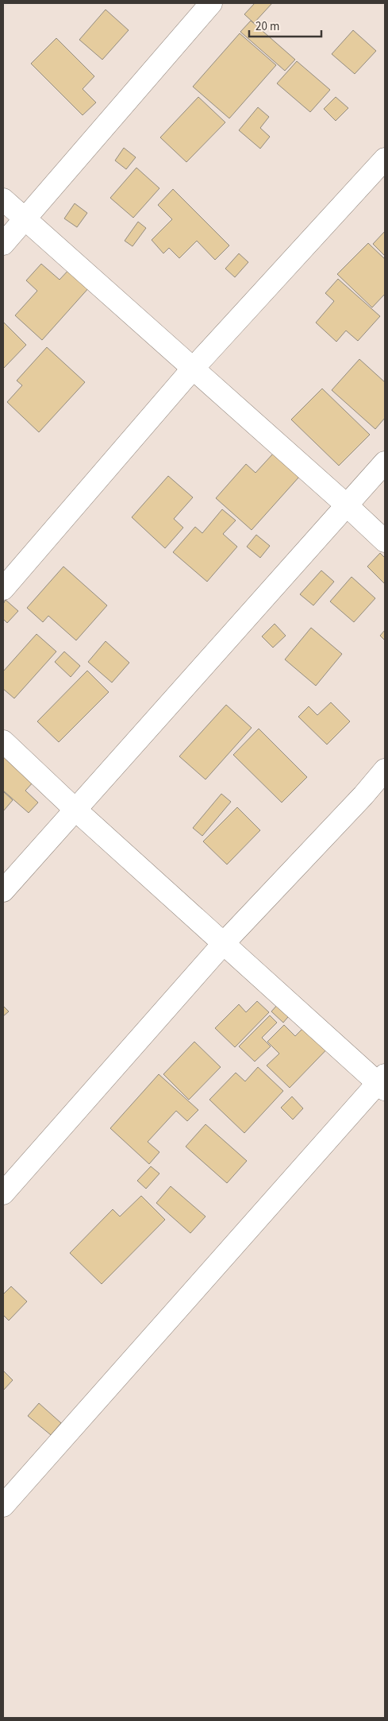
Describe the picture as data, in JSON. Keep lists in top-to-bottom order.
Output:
{
  "scale_bar": "20 m"
}
